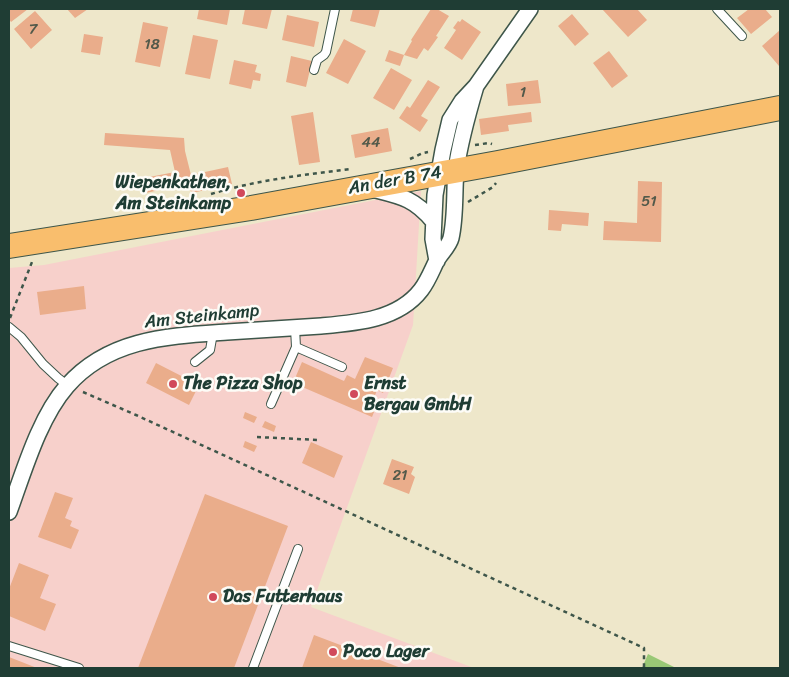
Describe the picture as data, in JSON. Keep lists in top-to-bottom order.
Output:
{
  "streets": {
    "main road": ["An der B 74"],
    "street": ["Am Steinkamp"]
  },
  "crossings": [
    ["An der B 74", "Am Steinkamp"]
  ],
  "places": [
    "Wiepenkathen, Am Steinkamp",
    "The Pizza Shop",
    "Ernst Bergau GmbH",
    "Das Futterhaus",
    "Poco Lager"
  ],
  "house_numbers": [
    "7",
    "18",
    "1",
    "44",
    "51",
    "21"
  ]
}
